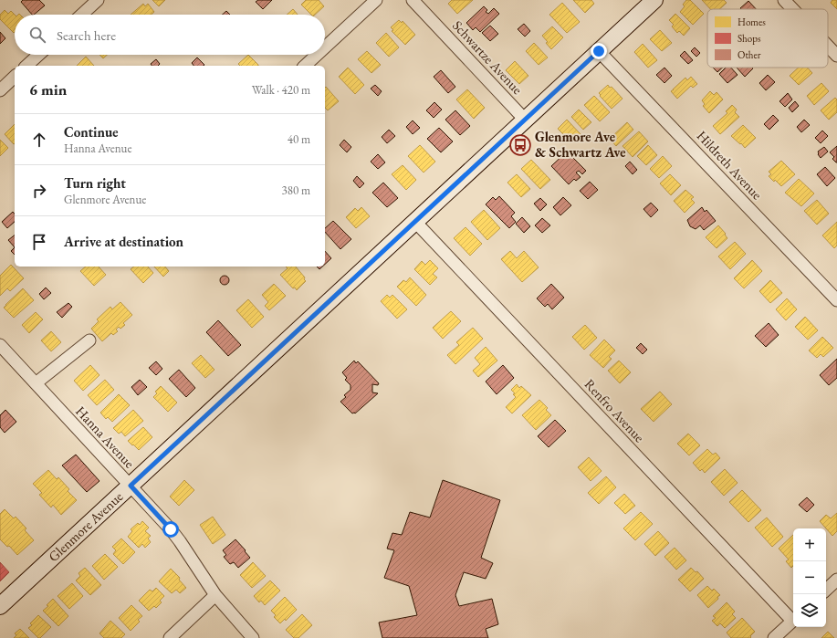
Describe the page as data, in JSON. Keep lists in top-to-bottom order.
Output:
{
  "streets": {
    "street": [
      "Schwartze Avenue",
      "Hildreth Avenue",
      "Renfro Avenue",
      "Hanna Avenue",
      "Glenmore Avenue"
    ]
  },
  "crossings": [
    ["Schwartze Avenue", "Glenmore Avenue"],
    ["Hildreth Avenue", "Glenmore Avenue"],
    ["Renfro Avenue", "Glenmore Avenue"],
    ["Hanna Avenue", "Glenmore Avenue"]
  ],
  "places": {
    "bus stop": ["Glenmore Ave & Schwartz Ave"]
  },
  "legend": ["Homes", "Shops", "Other"],
  "page": {
    "search": "Search here",
    "heading": ["6 min", "Walk · 420 m"],
    "list": [
      ["Continue", "Hanna Avenue", "40 m"],
      ["Turn right", "Glenmore Avenue", "380 m"],
      "Arrive at destination"
    ],
    "map_buttons": ["+", "−"]
  }
}
